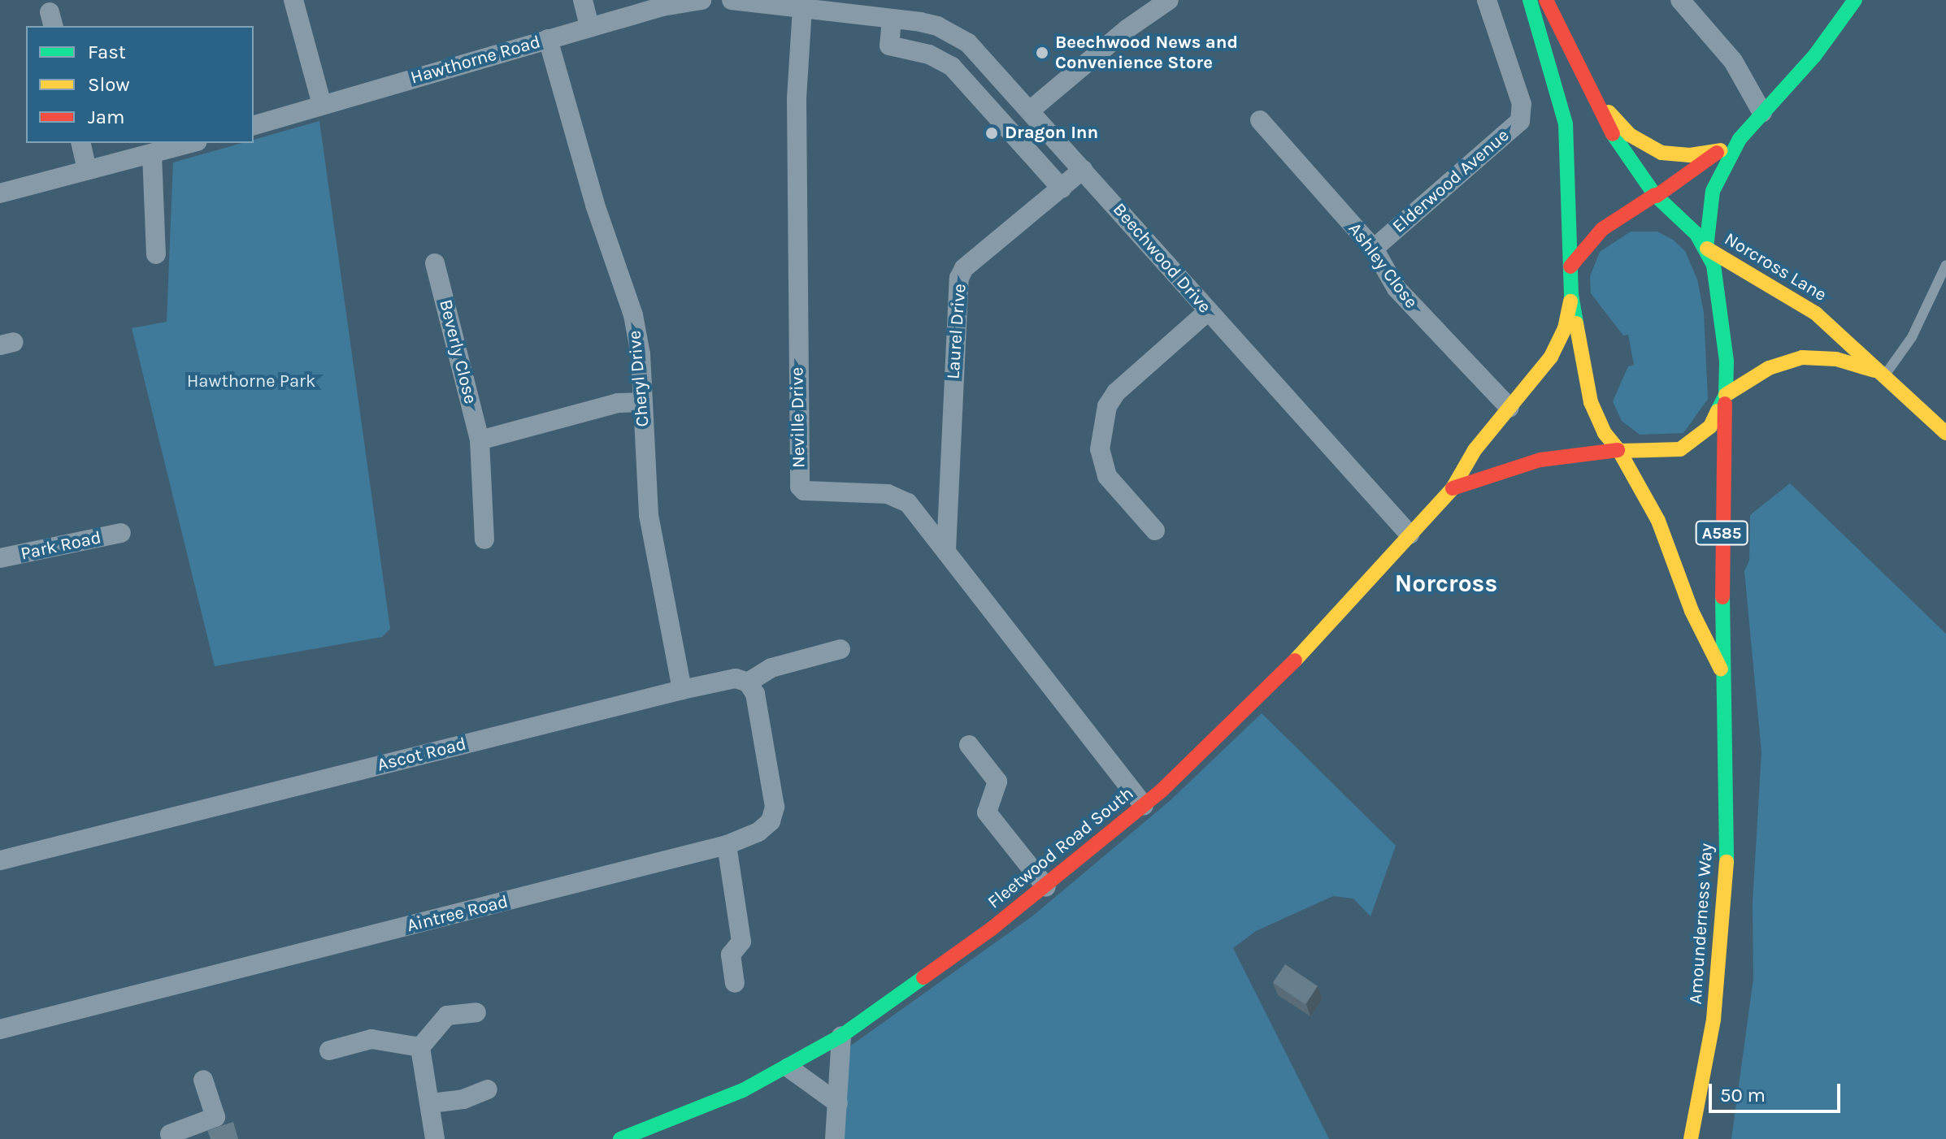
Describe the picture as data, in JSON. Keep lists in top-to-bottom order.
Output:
{
  "streets": {
    "main road": [
      "Norcross Lane",
      "A585",
      "Fleetwood Road South",
      "Amounderness Way"
    ],
    "street": [
      "Hawthorne Road",
      "Elderwood Avenue",
      "Beechwood Drive",
      "Ashley Close",
      "Laurel Drive",
      "Beverly Close",
      "Cheryl Drive",
      "Neville Drive",
      "Park Road",
      "Ascot Road",
      "Aintree Road"
    ]
  },
  "crossings": [
    ["Hawthorne Road", "Cheryl Drive"],
    ["Elderwood Avenue", "Ashley Close"],
    ["Beechwood Drive", "Laurel Drive"],
    ["Beechwood Drive", "Neville Drive"],
    ["Beechwood Drive", "Fleetwood Road South"],
    ["Ashley Close", "Fleetwood Road South"],
    ["Norcross Lane", "A585"],
    ["Norcross Lane", "Fleetwood Road South"],
    ["Norcross Lane", "Amounderness Way"],
    ["Laurel Drive", "Neville Drive"],
    ["Cheryl Drive", "Ascot Road"],
    ["Neville Drive", "Fleetwood Road South"],
    ["A585", "Fleetwood Road South"],
    ["A585", "Amounderness Way"],
    ["Ascot Road", "Aintree Road"],
    ["Fleetwood Road South", "Amounderness Way"]
  ],
  "districts": ["Norcross"],
  "parks": ["Hawthorne Park"],
  "places": ["Beechwood News and Convenience Store", "Dragon Inn"],
  "legend": ["Fast", "Slow", "Jam"],
  "scale_bar": "50 m"
}
